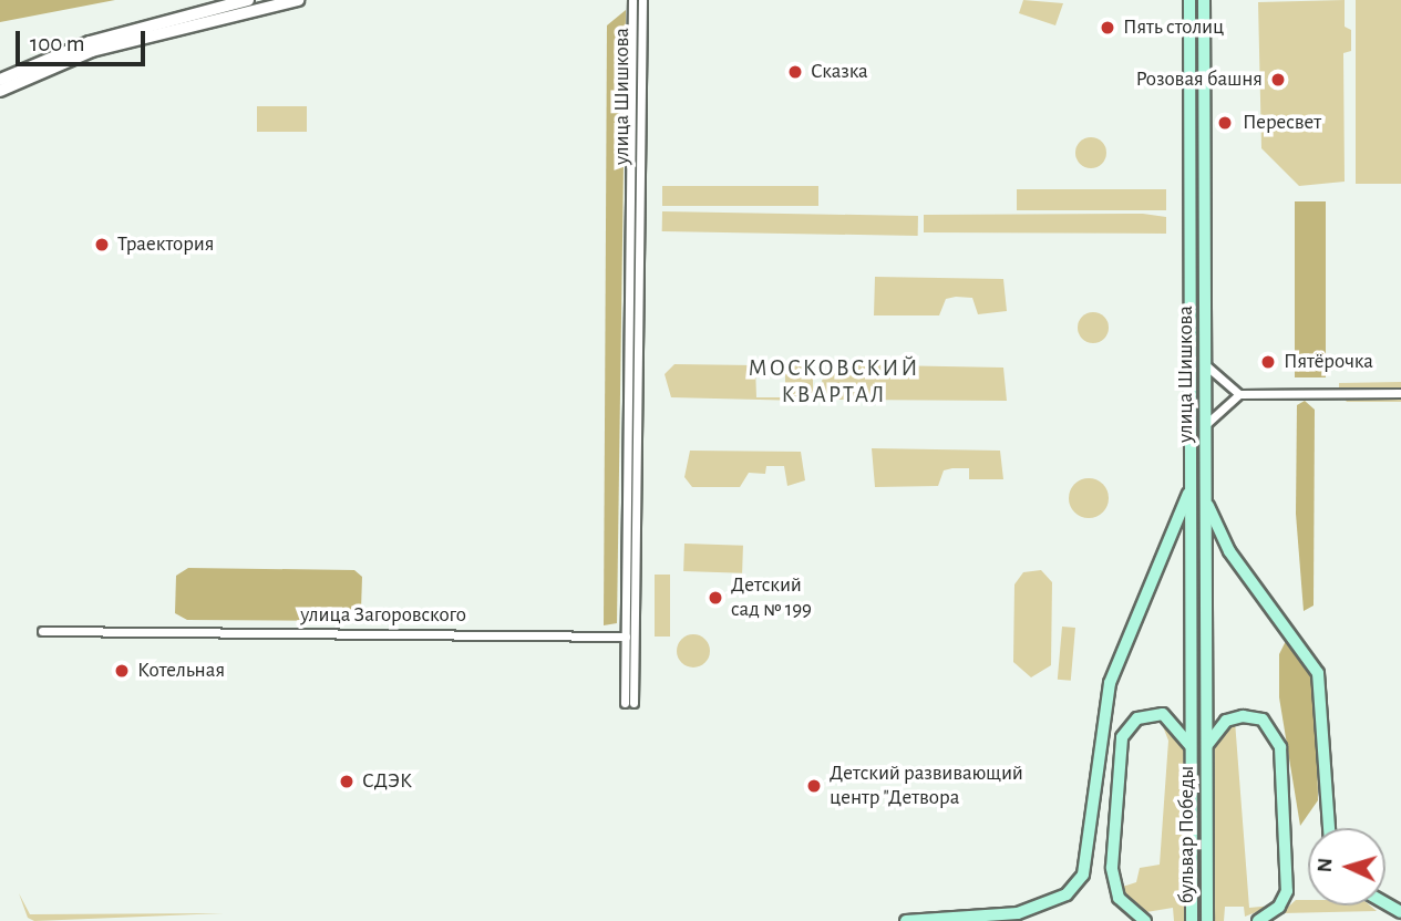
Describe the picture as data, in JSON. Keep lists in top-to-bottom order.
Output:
{
  "streets": {
    "main road": ["улица Шишкова", "бульвар Победы"],
    "street": ["улица Загоровского"]
  },
  "crossings": [
    ["улица Шишкова", "улица Загоровского"],
    ["улица Шишкова", "бульвар Победы"]
  ],
  "districts": ["МОСКОВСКИЙ КВАРТАЛ"],
  "places": [
    "Пять столиц",
    "Сказка",
    "Розовая башня",
    "Пересвет",
    "Траектория",
    "Пятёрочка",
    "Детский сад № 199",
    "Котельная",
    "СДЭК",
    "Детский развивающий центр \"Детвора"
  ],
  "scale_bar": "100 m",
  "north": "left"
}
